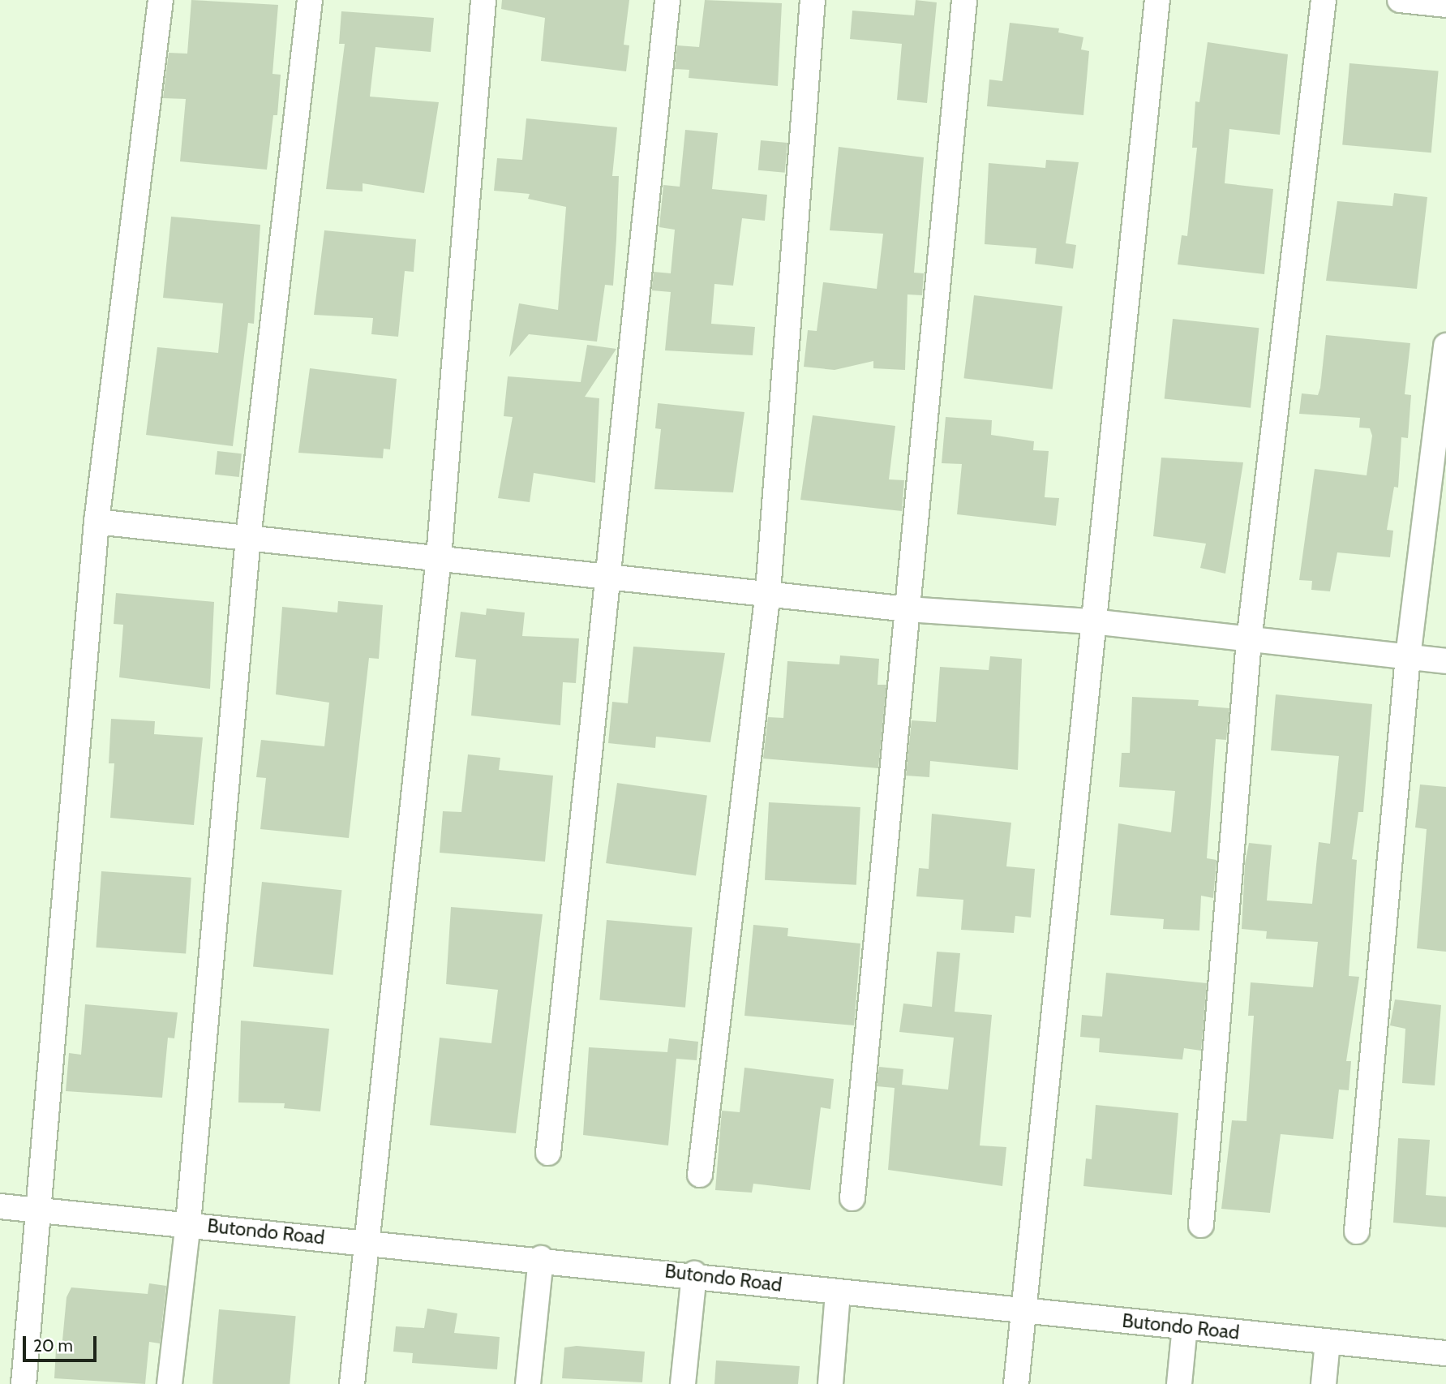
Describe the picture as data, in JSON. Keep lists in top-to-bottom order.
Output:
{
  "streets": {
    "street": ["Butondo Road"]
  },
  "scale_bar": "20 m"
}
